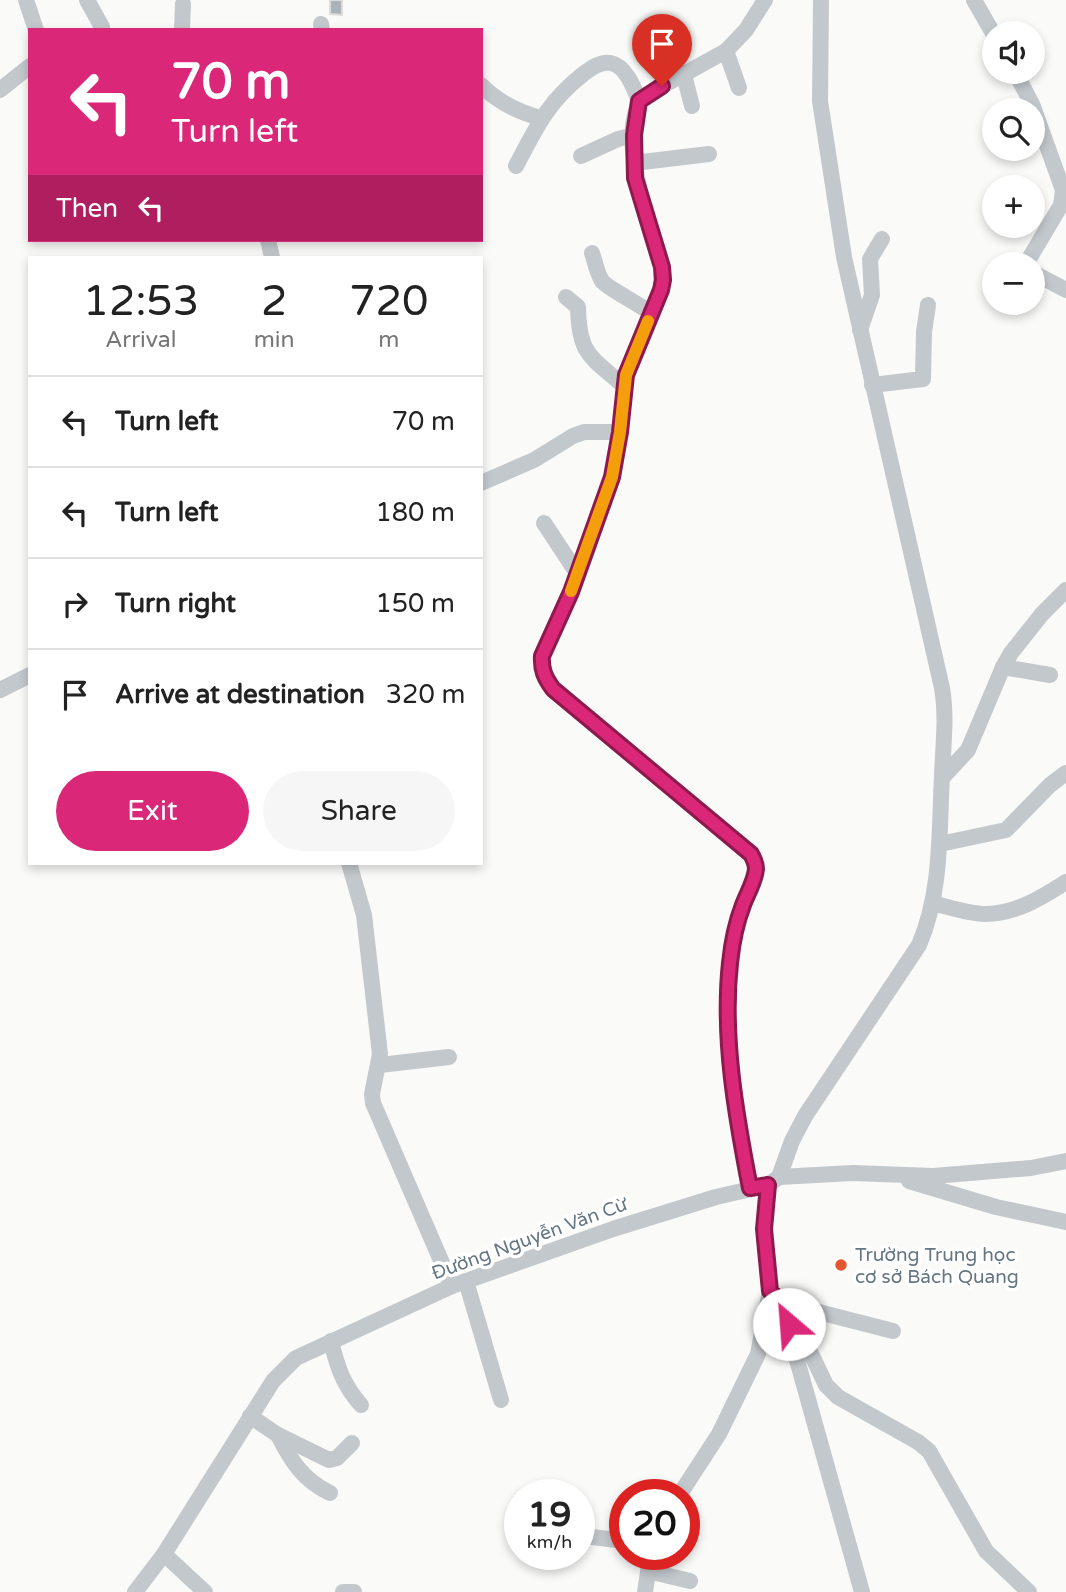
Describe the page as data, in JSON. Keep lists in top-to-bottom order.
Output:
{
  "streets": {
    "street": ["Đường Nguyễn Văn Cừ"]
  },
  "places": ["Trường Trung học cơ sở Bách Quang"],
  "page": {
    "map_buttons": ["+", "−"],
    "turn": ["70 m", "Turn left"],
    "then": "Then",
    "eta": [
      "12:53",
      "Arrival",
      "2",
      "min",
      "720",
      "m"
    ],
    "list": [
      {
        "name": "Turn left",
        "value": "70 m"
      },
      {
        "name": "Turn left",
        "value": "180 m"
      },
      {
        "name": "Turn right",
        "value": "150 m"
      },
      {
        "name": "Arrive at destination",
        "value": "320 m"
      }
    ],
    "buttons": ["Exit", "Share"],
    "speed": "19 km/h",
    "limit": "20"
  }
}
